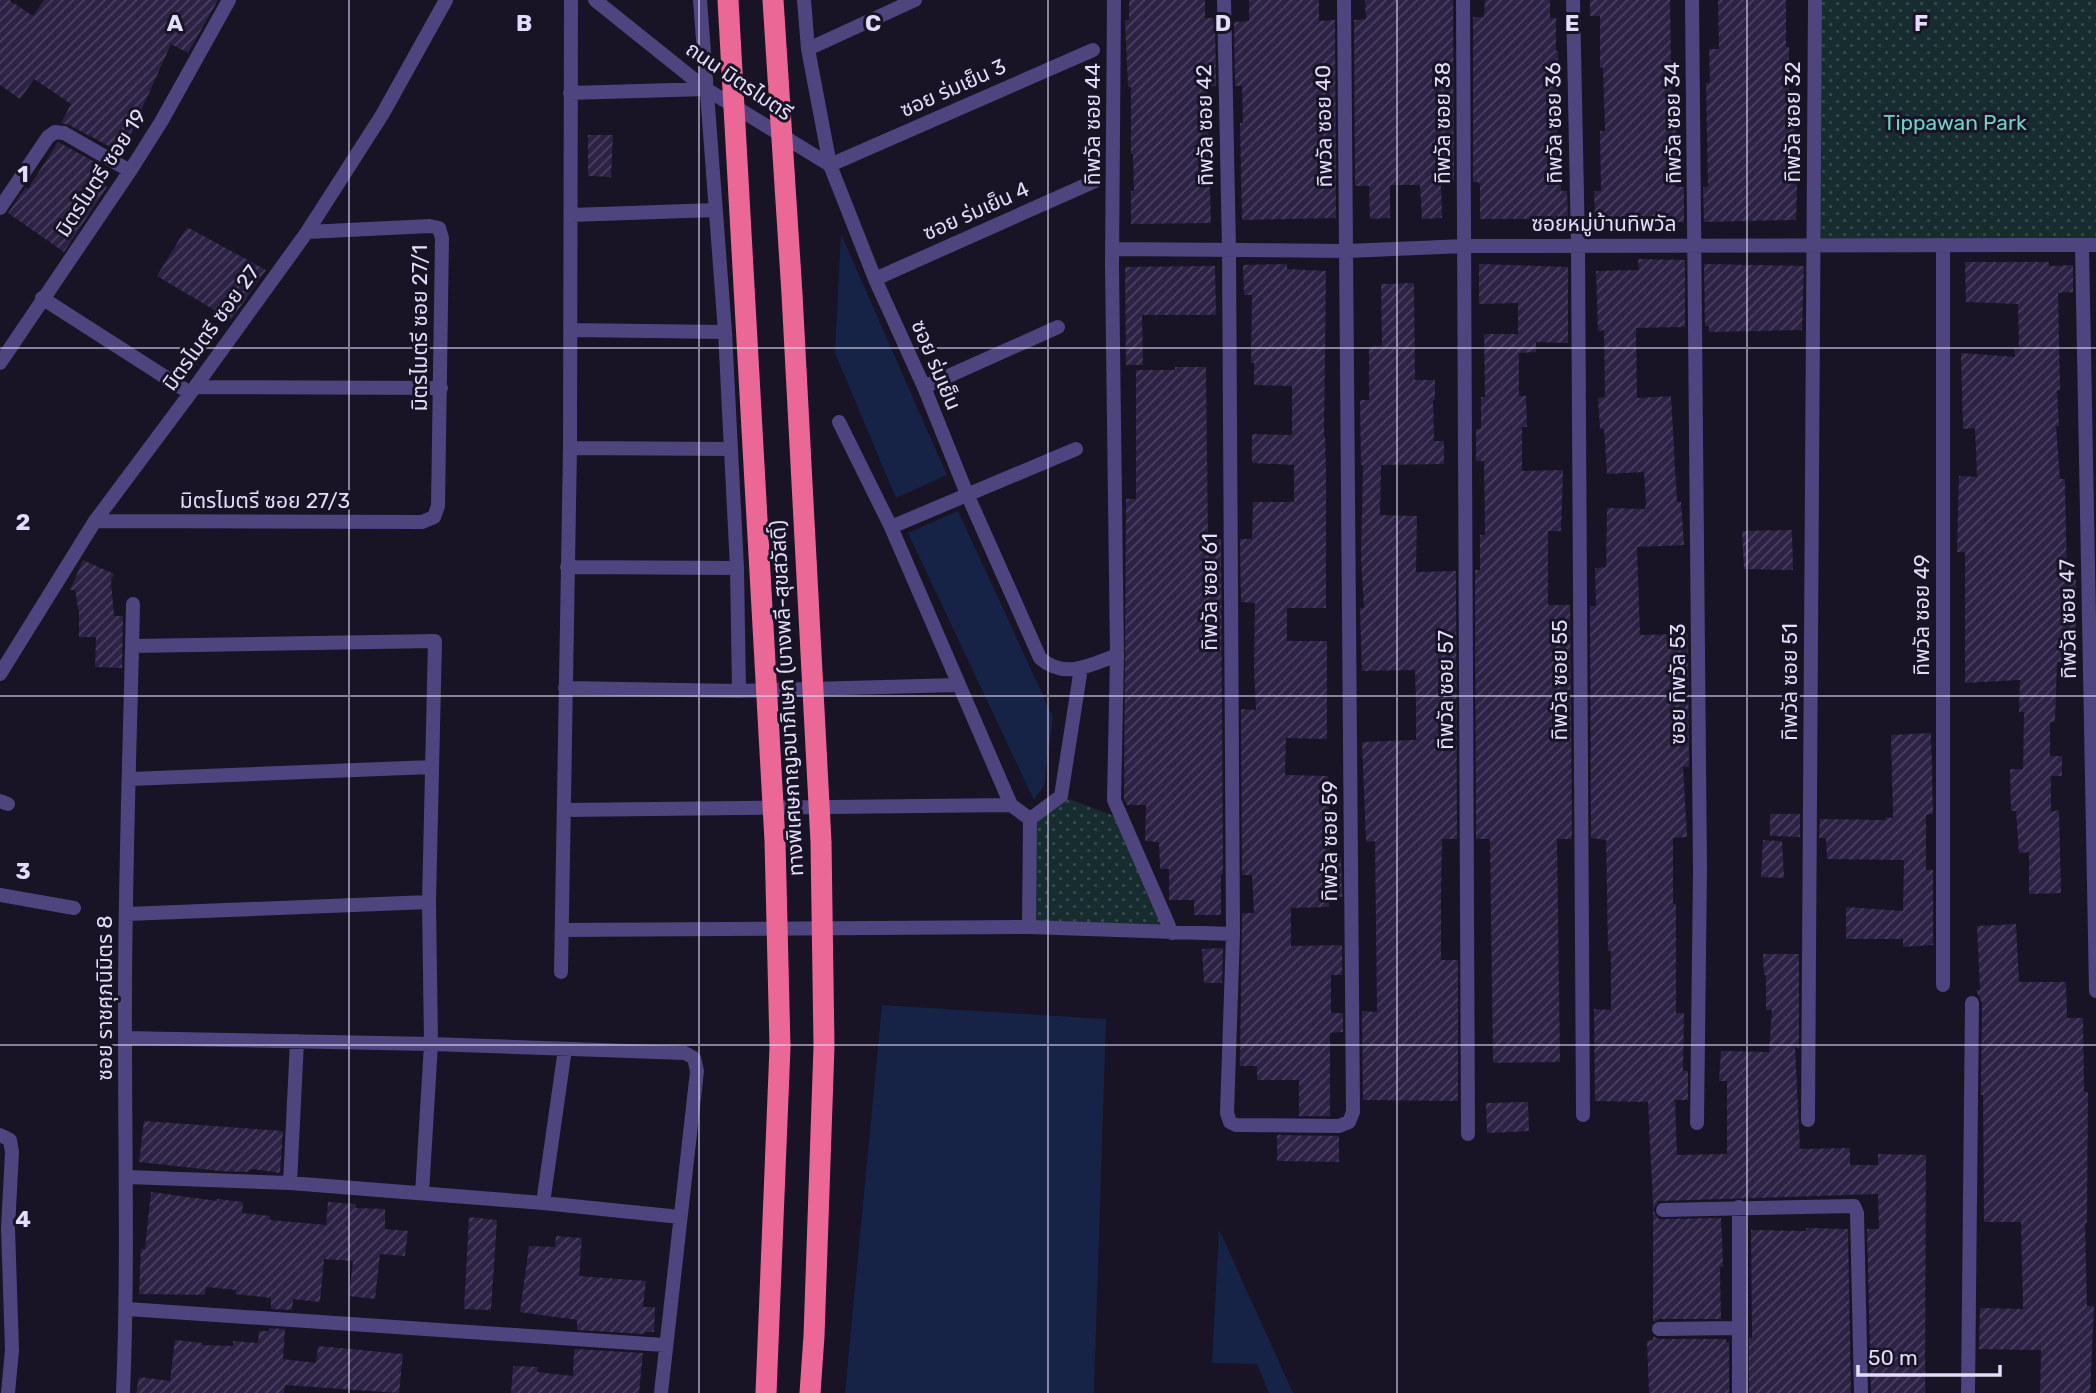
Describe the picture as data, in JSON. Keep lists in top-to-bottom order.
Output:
{
  "streets": {
    "highway": ["ทางพิเศษกาญจนาภิเษก (บางพลี-สุขสวัสดิ์)"],
    "street": [
      "ถนน มิตรไมตรี",
      "ซอย ร่มเย็น 3",
      "ทิพวัล ซอย 32",
      "ทิพวัล ซอย 38",
      "ทิพวัล ซอย 36",
      "ทิพวัล ซอย 34",
      "ทิพวัล ซอย 44",
      "ทิพวัล ซอย 42",
      "ทิพวัล ซอย 40",
      "มิตรไมตรี ซอย 19",
      "ซอย ร่มเย็น 4",
      "ซอยหมู่บ้านทิพวัล",
      "มิตรไมตรี ซอย 27",
      "มิตรไมตรี ซอย 27/1",
      "ซอย ร่มเย็น",
      "มิตรไมตรี ซอย 27/3",
      "ทิพวัล ซอย 61",
      "ทิพวัล ซอย 49",
      "ทิพวัล ซอย 47",
      "ทิพวัล ซอย 55",
      "ทิพวัล ซอย 51",
      "ซอย ทิพวัล 53",
      "ทิพวัล ซอย 57",
      "ทิพวัล ซอย 59",
      "ซอย ราชศุภนิมิตร 8"
    ]
  },
  "crossings": [
    ["ถนน มิตรไมตรี", "ซอย ร่มเย็น 3"],
    ["ถนน มิตรไมตรี", "ซอย ร่มเย็น"],
    ["ซอย ร่มเย็น 3", "ซอย ร่มเย็น"],
    ["ทิพวัล ซอย 32", "ซอยหมู่บ้านทิพวัล"],
    ["ทิพวัล ซอย 32", "ทิพวัล ซอย 51"],
    ["ทิพวัล ซอย 38", "ซอยหมู่บ้านทิพวัล"],
    ["ทิพวัล ซอย 38", "ทิพวัล ซอย 57"],
    ["ทิพวัล ซอย 36", "ซอยหมู่บ้านทิพวัล"],
    ["ทิพวัล ซอย 36", "ทิพวัล ซอย 55"],
    ["ทิพวัล ซอย 34", "ซอยหมู่บ้านทิพวัล"],
    ["ทิพวัล ซอย 34", "ซอย ทิพวัล 53"],
    ["ทิพวัล ซอย 44", "ซอยหมู่บ้านทิพวัล"],
    ["ทิพวัล ซอย 44", "ซอย ร่มเย็น"],
    ["ทิพวัล ซอย 42", "ซอยหมู่บ้านทิพวัล"],
    ["ทิพวัล ซอย 42", "ทิพวัล ซอย 61"],
    ["ทิพวัล ซอย 40", "ซอยหมู่บ้านทิพวัล"],
    ["ทิพวัล ซอย 40", "ทิพวัล ซอย 59"],
    ["ซอย ร่มเย็น 4", "ซอย ร่มเย็น"],
    ["ซอยหมู่บ้านทิพวัล", "ทิพวัล ซอย 61"],
    ["ซอยหมู่บ้านทิพวัล", "ทิพวัล ซอย 49"],
    ["ซอยหมู่บ้านทิพวัล", "ทิพวัล ซอย 47"],
    ["ซอยหมู่บ้านทิพวัล", "ทิพวัล ซอย 55"],
    ["ซอยหมู่บ้านทิพวัล", "ทิพวัล ซอย 51"],
    ["ซอยหมู่บ้านทิพวัล", "ซอย ทิพวัล 53"],
    ["ซอยหมู่บ้านทิพวัล", "ทิพวัล ซอย 57"],
    ["ซอยหมู่บ้านทิพวัล", "ทิพวัล ซอย 59"],
    ["มิตรไมตรี ซอย 27", "มิตรไมตรี ซอย 27/1"],
    ["มิตรไมตรี ซอย 27", "มิตรไมตรี ซอย 27/3"],
    ["มิตรไมตรี ซอย 27/1", "มิตรไมตรี ซอย 27/3"],
    ["ทิพวัล ซอย 61", "ทิพวัล ซอย 59"]
  ],
  "parks": ["Tippawan Park"],
  "scale_bar": "50 m",
  "grid": {
    "columns": [
      "A",
      "B",
      "C",
      "D",
      "E",
      "F"
    ],
    "rows": [
      "1",
      "2",
      "3",
      "4"
    ]
  }
}
